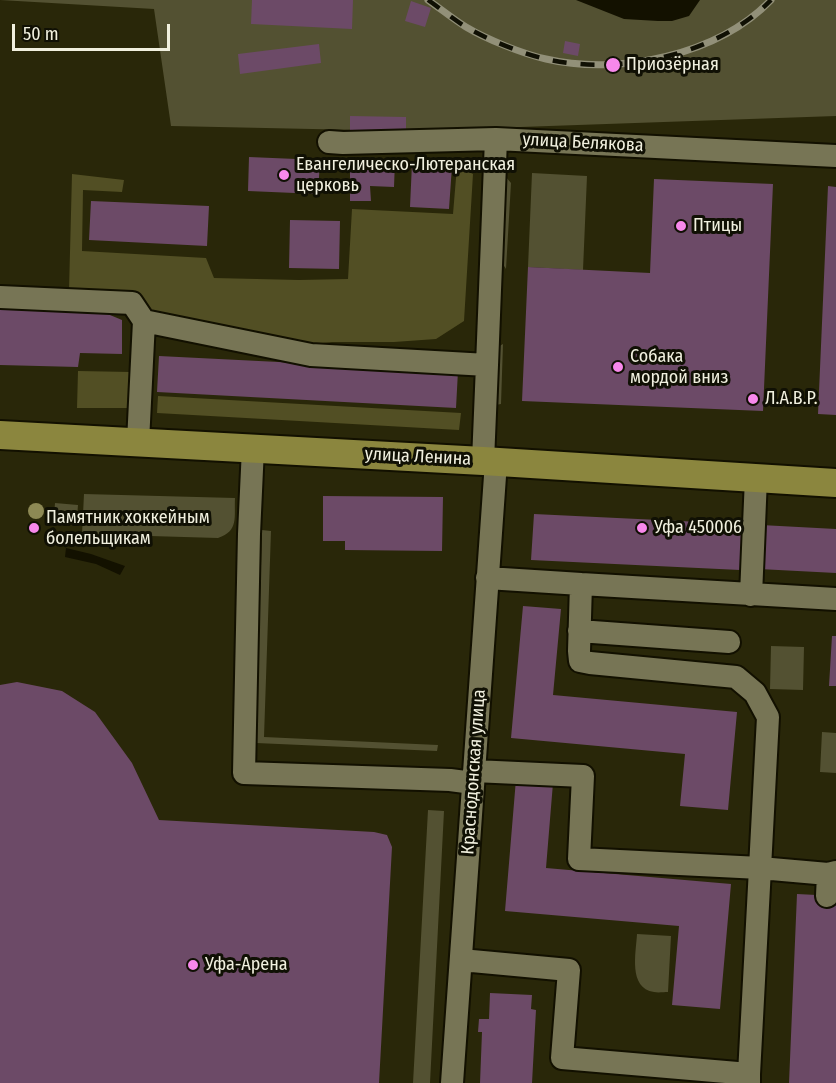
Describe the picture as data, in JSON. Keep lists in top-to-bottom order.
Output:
{
  "streets": {
    "main road": ["улица Ленина"],
    "street": ["улица Белякова", "Краснодонская улица"]
  },
  "crossings": [
    ["улица Белякова", "Краснодонская улица"],
    ["улица Ленина", "Краснодонская улица"]
  ],
  "places": [
    "Приозёрная",
    "Евангелическо-Лютеранская церковь",
    "Птицы",
    "Собака мордой вниз",
    "Л.А.В.Р.",
    "Памятник хоккейным болельщикам",
    "Уфа 450006",
    "Уфа-Арена"
  ],
  "scale_bar": "50 m"
}
